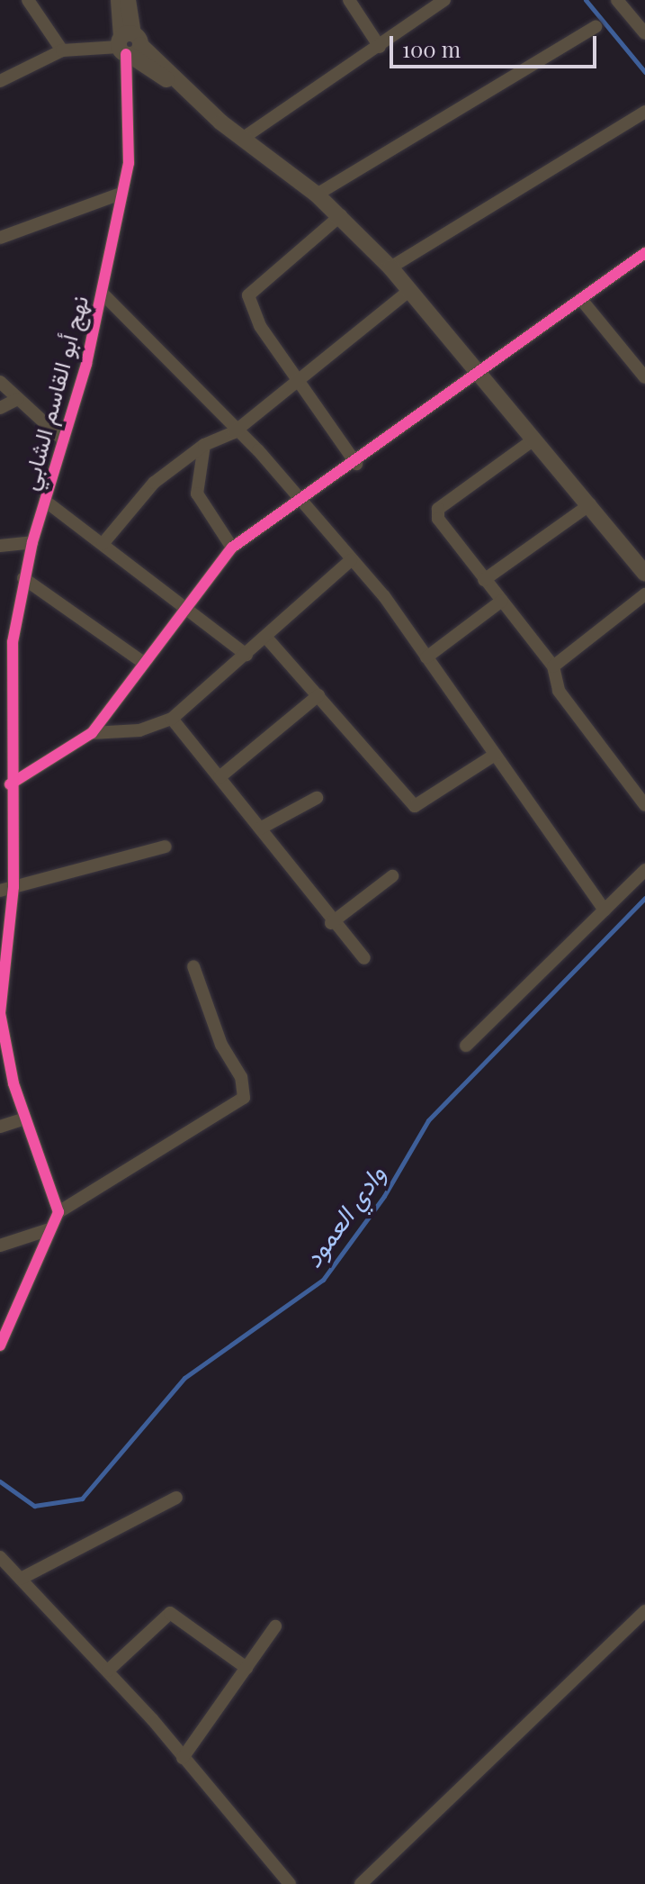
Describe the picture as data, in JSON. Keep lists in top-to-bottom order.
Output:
{
  "streets": {
    "street": ["نهج أبو القاسم الشابي"]
  },
  "water": ["وادي العمود"],
  "scale_bar": "100 m"
}
